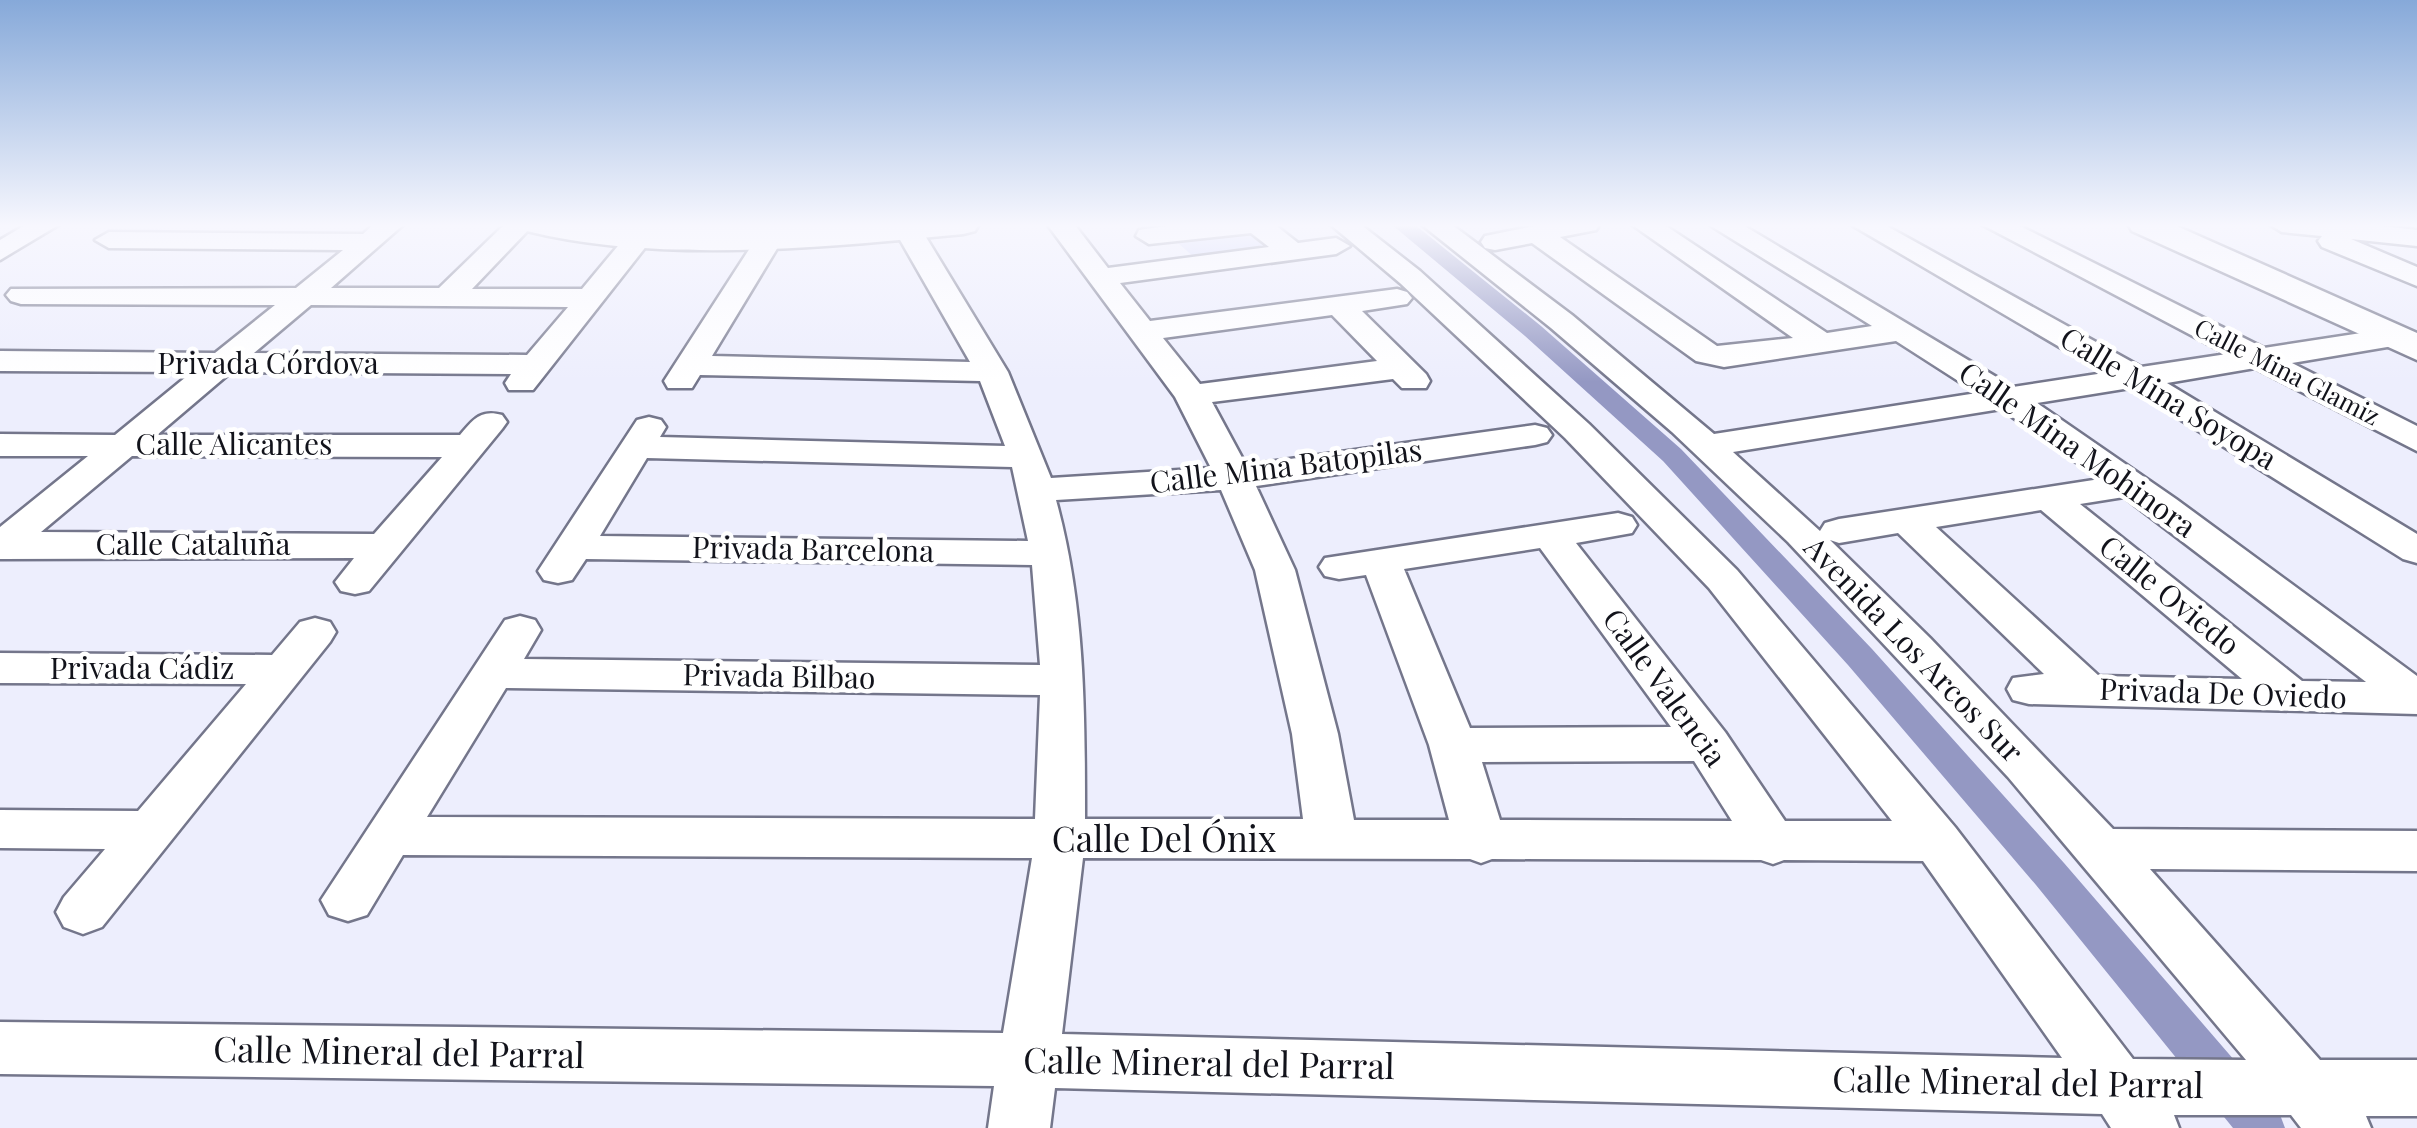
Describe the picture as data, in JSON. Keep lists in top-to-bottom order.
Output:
{
  "streets": {
    "street": [
      "Privada Córdova",
      "Calle Mina Glamiz",
      "Calle Mina Soyopa",
      "Calle Alicantes",
      "Calle Mina Mohinora",
      "Calle Mina Batopilas",
      "Calle Cataluña",
      "Privada Barcelona",
      "Calle Oviedo",
      "Avenida Los Arcos Sur",
      "Privada Cádiz",
      "Privada Bilbao",
      "Calle Valencia",
      "Privada De Oviedo",
      "Calle Del Ónix",
      "Calle Mineral del Parral"
    ]
  },
  "crossings": [
    ["Calle Alicantes", "Calle Cataluña"],
    ["Calle Mina Mohinora", "Calle Oviedo"],
    ["Calle Mina Mohinora", "Privada De Oviedo"],
    ["Calle Mina Batopilas", "Privada Barcelona"],
    ["Calle Oviedo", "Privada De Oviedo"],
    ["Avenida Los Arcos Sur", "Calle Mineral del Parral"],
    ["Calle Valencia", "Calle Del Ónix"]
  ]
}
